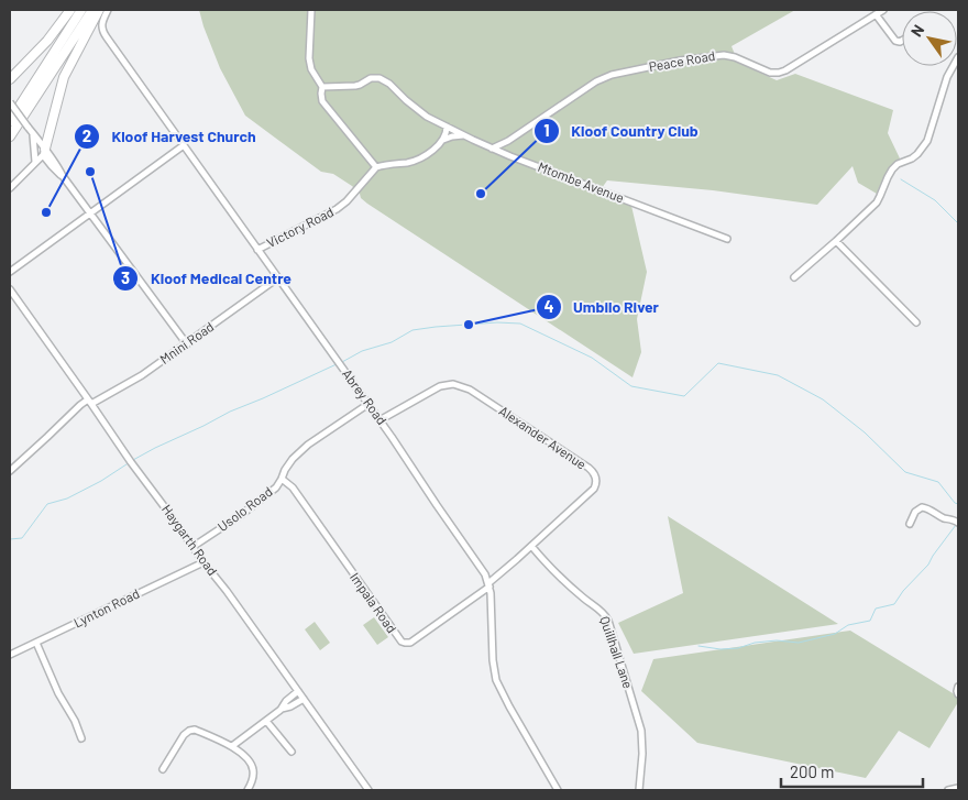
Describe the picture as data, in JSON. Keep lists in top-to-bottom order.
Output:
{
  "streets": {
    "street": [
      "Peace Road",
      "Mtombe Avenue",
      "Victory Road",
      "Mnini Road",
      "Abrey Road",
      "Alexander Avenue",
      "Usolo Road",
      "Haygarth Road",
      "Impala Road",
      "Lynton Road",
      "Quillhall Lane"
    ]
  },
  "crossings": [
    ["Peace Road", "Mtombe Avenue"],
    ["Victory Road", "Abrey Road"],
    ["Mnini Road", "Abrey Road"],
    ["Mnini Road", "Haygarth Road"],
    ["Abrey Road", "Alexander Avenue"],
    ["Abrey Road", "Usolo Road"],
    ["Abrey Road", "Impala Road"],
    ["Alexander Avenue", "Impala Road"],
    ["Alexander Avenue", "Quillhall Lane"],
    ["Usolo Road", "Haygarth Road"],
    ["Usolo Road", "Impala Road"],
    ["Haygarth Road", "Lynton Road"]
  ],
  "places": [
    "Kloof Medical Centre",
    "Kloof Country Club",
    "Kloof Harvest Church",
    "Umbilo River"
  ],
  "scale_bar": "200 m",
  "north": "top left"
}
